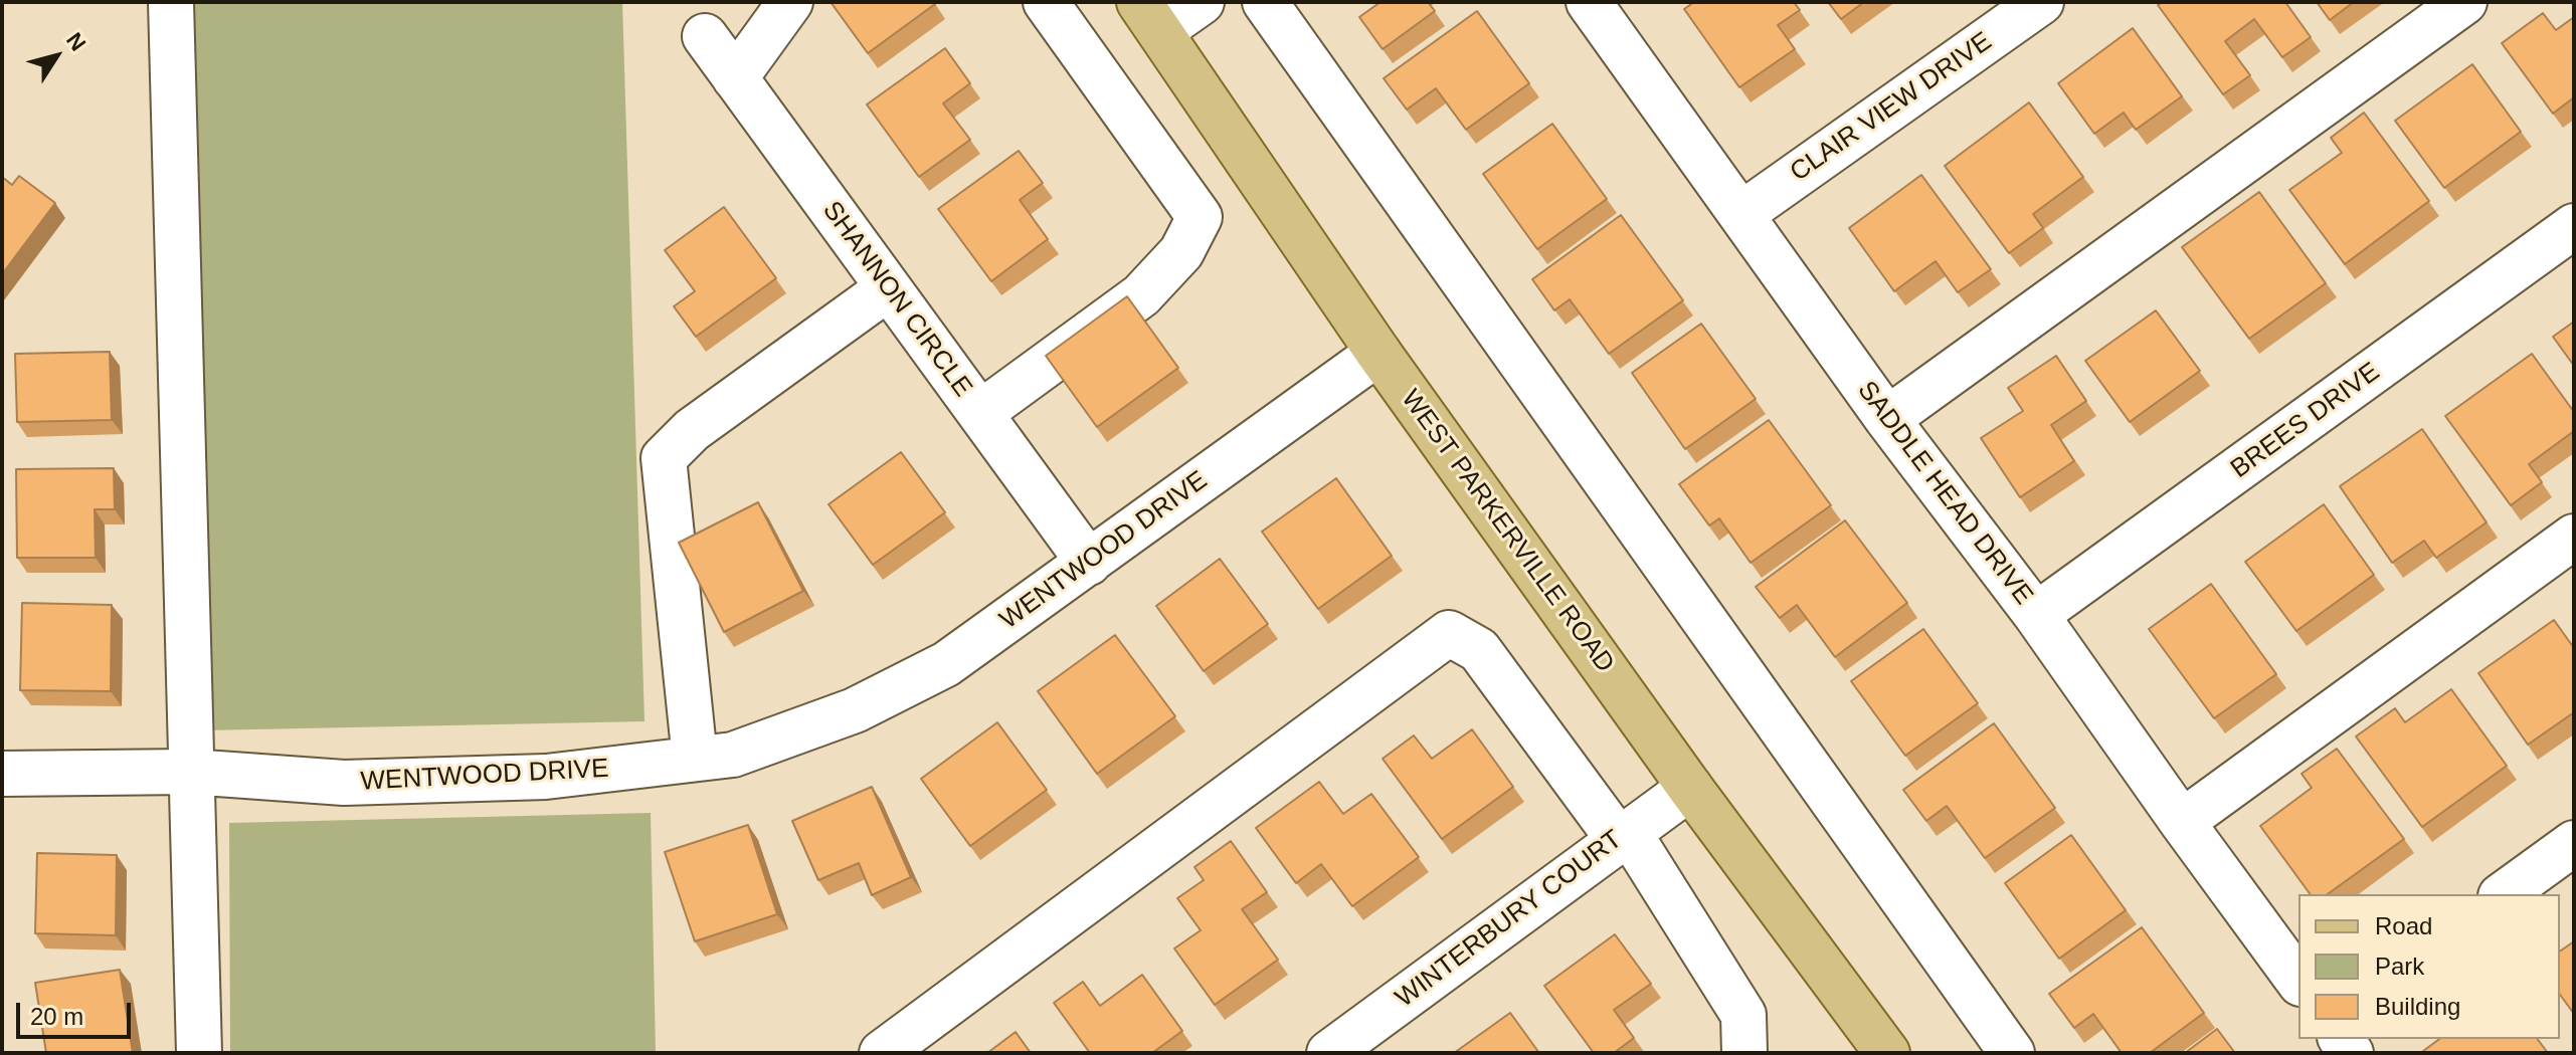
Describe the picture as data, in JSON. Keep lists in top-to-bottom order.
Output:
{
  "streets": {
    "main road": ["WEST PARKERVILLE ROAD"],
    "street": [
      "CLAIR VIEW DRIVE",
      "SHANNON CIRCLE",
      "BREES DRIVE",
      "SADDLE HEAD DRIVE",
      "WENTWOOD DRIVE",
      "WINTERBURY COURT"
    ]
  },
  "crossings": [
    ["CLAIR VIEW DRIVE", "SADDLE HEAD DRIVE"],
    ["SHANNON CIRCLE", "WENTWOOD DRIVE"],
    ["BREES DRIVE", "SADDLE HEAD DRIVE"],
    ["WEST PARKERVILLE ROAD", "WENTWOOD DRIVE"],
    ["WEST PARKERVILLE ROAD", "WINTERBURY COURT"]
  ],
  "legend": ["Road", "Park", "Building"],
  "scale_bar": "20 m",
  "north": "top right"
}
